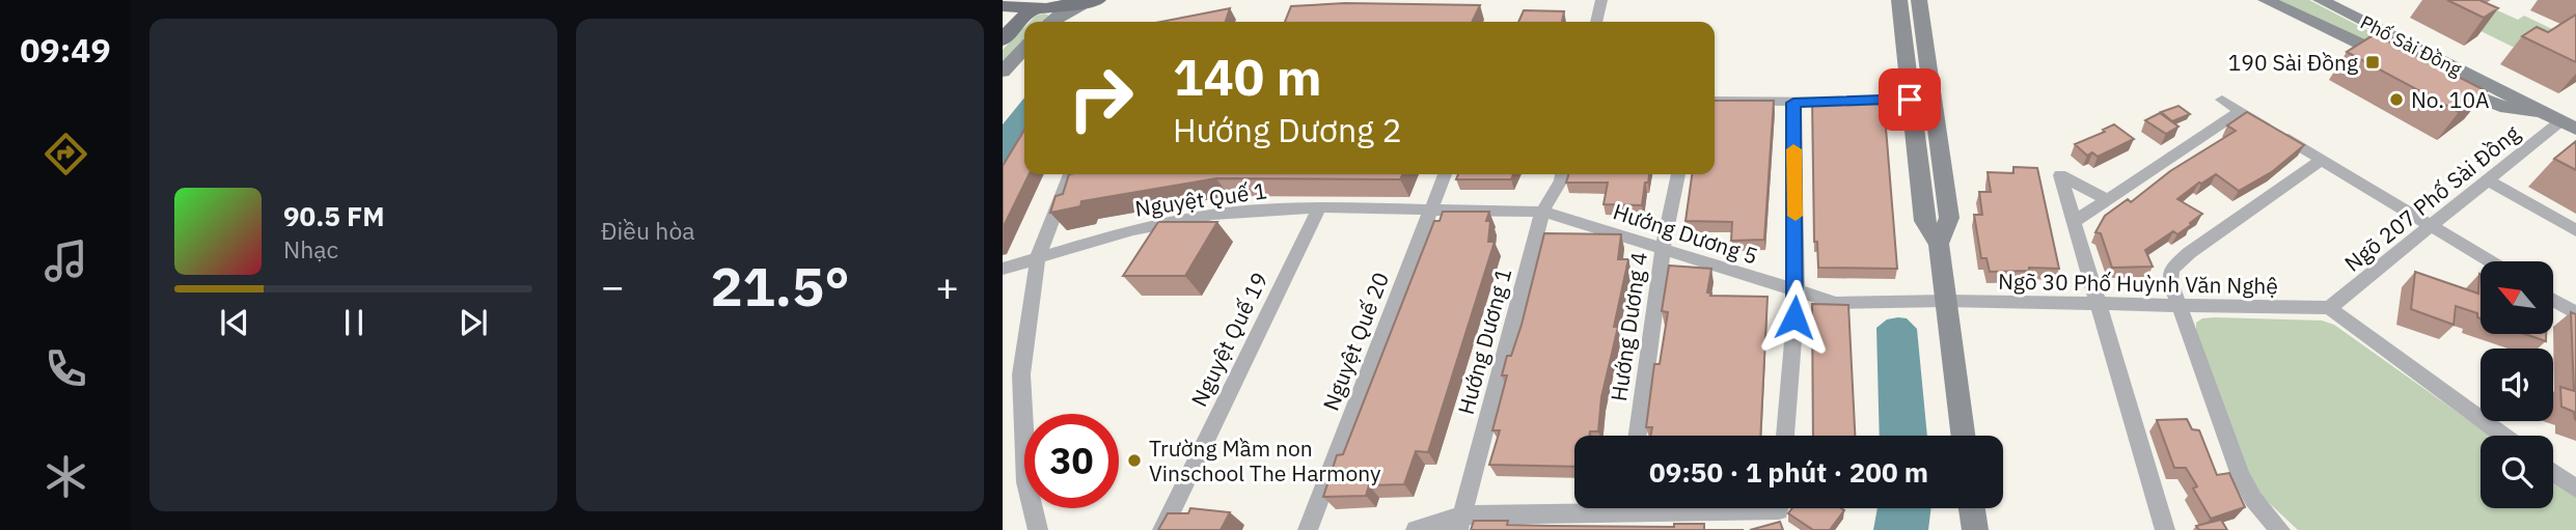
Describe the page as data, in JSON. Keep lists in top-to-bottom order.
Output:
{
  "streets": {
    "street": [
      "Phố Sài Đồng",
      "Ngõ 207 Phố Sài Đồng",
      "Nguyệt Quế 1",
      "Hướng Dương 5",
      "Ngõ 30 Phố Huỳnh Văn Nghệ",
      "Hướng Dương 4",
      "Nguyệt Quế 19",
      "Nguyệt Quế 20",
      "Hướng Dương 1"
    ]
  },
  "crossings": [
    ["Phố Sài Đồng", "Ngõ 207 Phố Sài Đồng"],
    ["Ngõ 207 Phố Sài Đồng", "Ngõ 30 Phố Huỳnh Văn Nghệ"],
    ["Nguyệt Quế 1", "Hướng Dương 5"],
    ["Nguyệt Quế 1", "Nguyệt Quế 19"],
    ["Nguyệt Quế 1", "Nguyệt Quế 20"],
    ["Nguyệt Quế 1", "Hướng Dương 1"],
    ["Hướng Dương 5", "Ngõ 30 Phố Huỳnh Văn Nghệ"],
    ["Hướng Dương 5", "Hướng Dương 4"],
    ["Hướng Dương 5", "Hướng Dương 1"]
  ],
  "places": {
    "transit": ["190 Sài Đồng"],
    "other": ["No. 10A", "Trường Mầm non Vinschool The Harmony"]
  },
  "north": "top left",
  "page": {
    "tabs": "09:49",
    "tile": "Điều hòa",
    "turn": ["140 m", "Hướng Dương 2"],
    "song": ["90.5 FM", "Nhạc"],
    "heat": ["−", "21.5°", "+"],
    "limit": "30",
    "trip": "09:50 · 1 phút · 200 m"
  }
}
